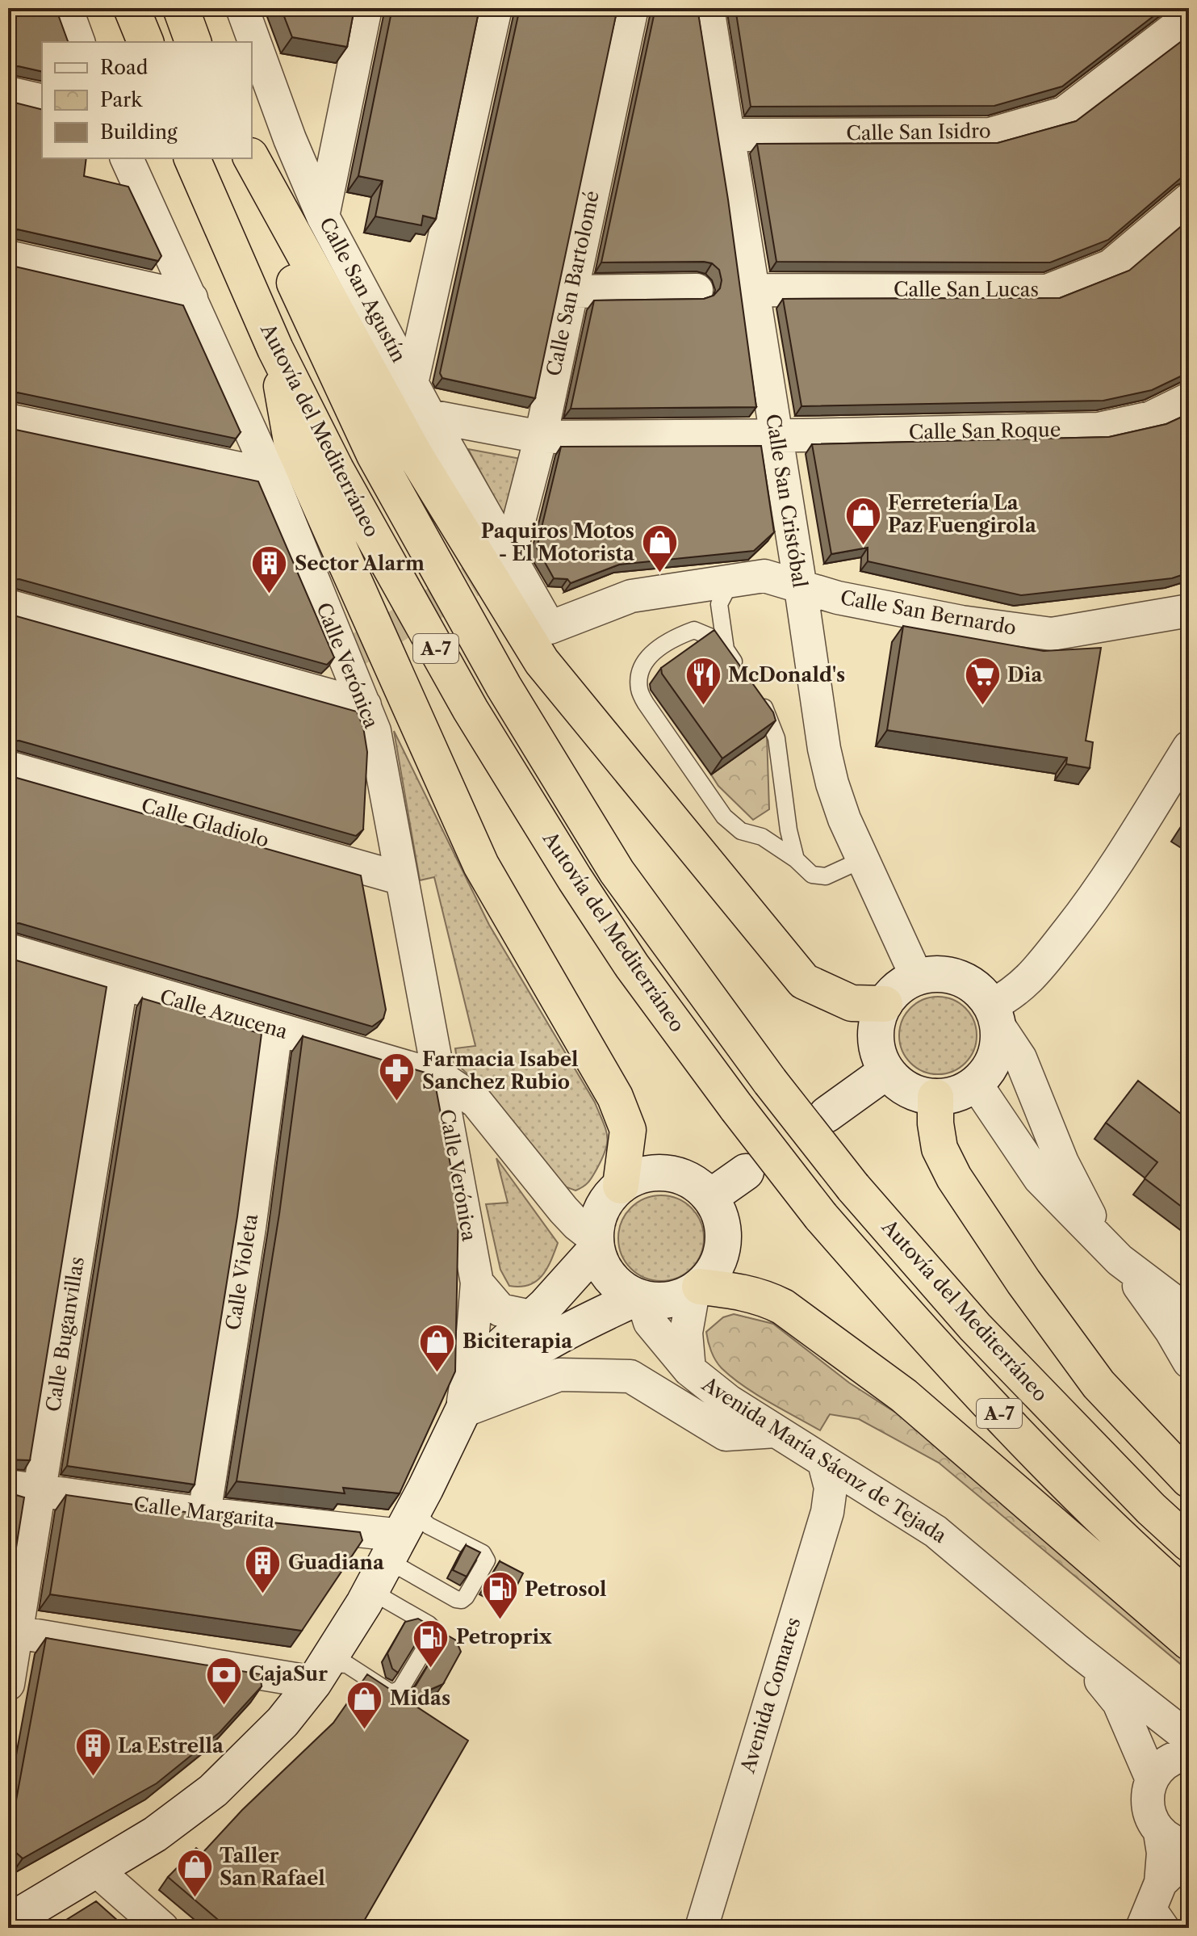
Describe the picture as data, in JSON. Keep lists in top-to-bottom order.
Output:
{
  "streets": {
    "highway": ["Autovía del Mediterráneo", "A-7"],
    "street": [
      "Calle San Isidro",
      "Calle San Bartolomé",
      "Calle San Agustín",
      "Calle San Lucas",
      "Calle San Roque",
      "Calle San Cristóbal",
      "Calle San Bernardo",
      "Calle Verónica",
      "Calle Gladiolo",
      "Calle Azucena",
      "Calle Violeta",
      "Calle Buganvillas",
      "Avenida María Sáenz de Tejada",
      "Calle Margarita",
      "Avenida Comares"
    ]
  },
  "crossings": [
    ["Calle San Isidro", "Calle San Cristóbal"],
    ["Calle San Bartolomé", "Calle San Agustín"],
    ["Calle San Bartolomé", "Calle San Roque"],
    ["Calle San Agustín", "Calle San Roque"],
    ["Calle San Agustín", "Calle San Bernardo"],
    ["Calle San Lucas", "Calle San Cristóbal"],
    ["Calle San Roque", "Calle San Cristóbal"],
    ["Calle San Cristóbal", "Calle San Bernardo"],
    ["Calle Verónica", "Calle Gladiolo"],
    ["Calle Verónica", "Calle Azucena"],
    ["Calle Azucena", "Calle Violeta"],
    ["Calle Azucena", "Calle Buganvillas"],
    ["Calle Azucena", "Avenida María Sáenz de Tejada"],
    ["Calle Violeta", "Calle Margarita"],
    ["Calle Buganvillas", "Calle Margarita"],
    ["Avenida María Sáenz de Tejada", "Avenida Comares"]
  ],
  "places": {
    "shop": [
      "Ferretería La Paz Fuengirola",
      "Paquiros Motos - El Motorista",
      "Biciterapia",
      "Midas",
      "Taller San Rafael"
    ],
    "building": ["Sector Alarm", "Guadiana", "La Estrella"],
    "restaurant": ["McDonald's"],
    "supermarket": ["Dia"],
    "pharmacy": ["Farmacia Isabel Sanchez Rubio"],
    "fuel station": ["Petrosol", "Petroprix"],
    "bank": ["CajaSur"]
  },
  "legend": ["Road", "Park", "Building"]
}
